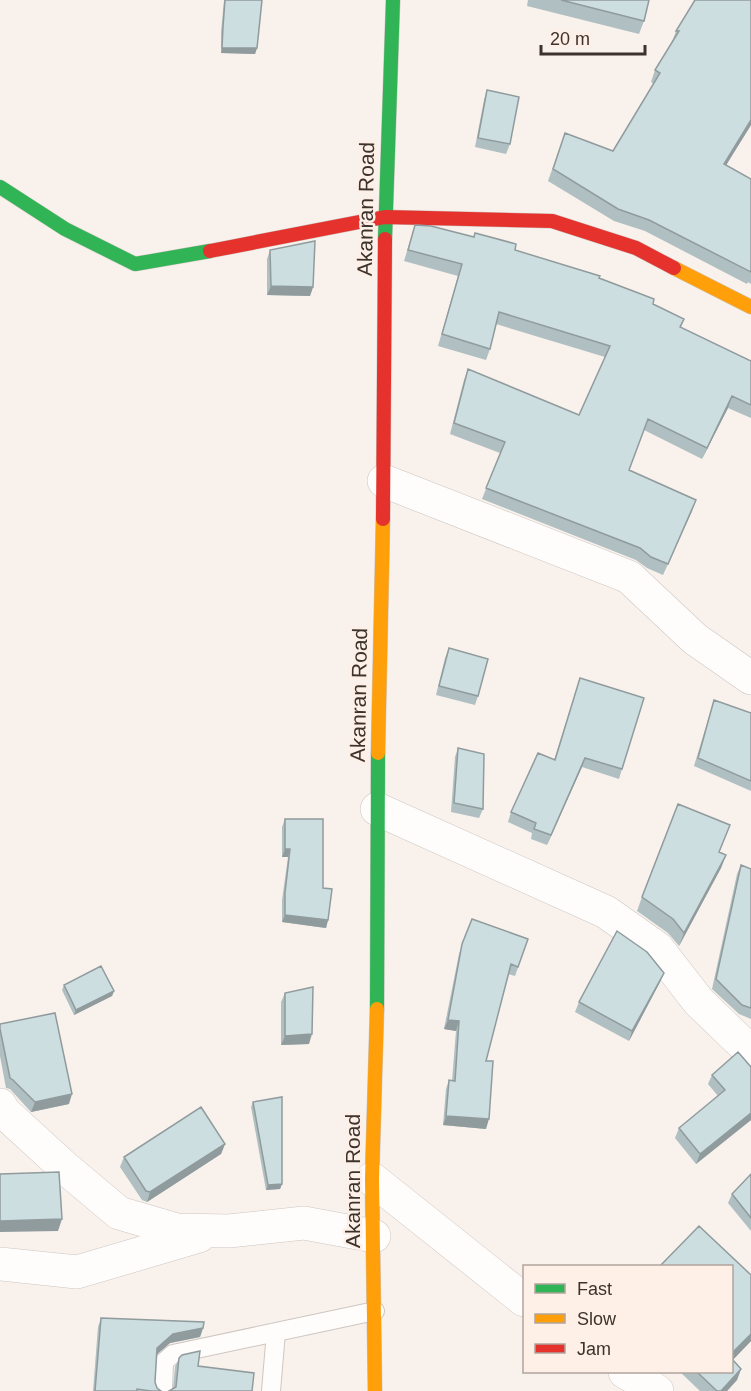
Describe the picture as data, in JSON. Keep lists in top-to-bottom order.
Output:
{
  "streets": {
    "main road": ["Akanran Road"]
  },
  "legend": ["Fast", "Slow", "Jam"],
  "scale_bar": "20 m"
}
